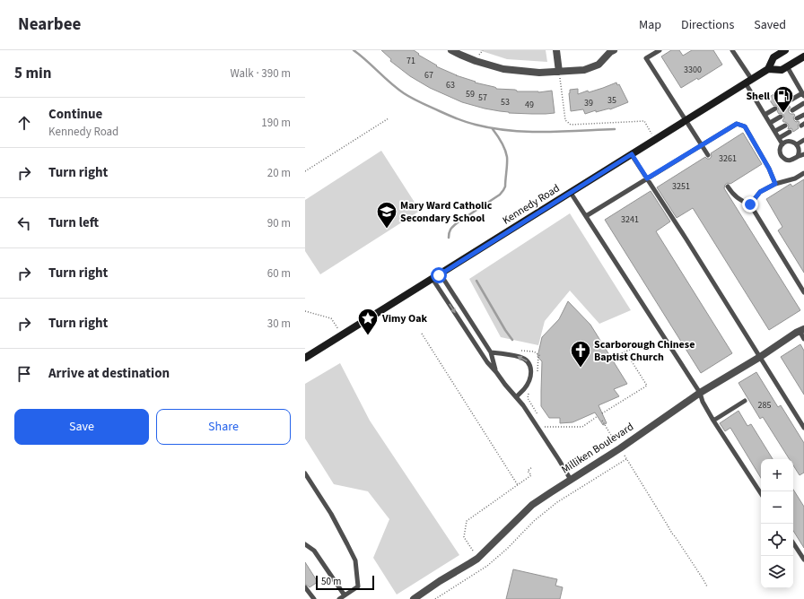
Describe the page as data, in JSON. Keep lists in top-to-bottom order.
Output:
{
  "streets": {
    "main road": ["Kennedy Road"],
    "street": ["Milliken Boulevard"]
  },
  "places": {
    "fuel station": ["Shell"],
    "school or university": ["Mary Ward Catholic Secondary School"],
    "place": ["Vimy Oak"],
    "church": ["Scarborough Chinese Baptist Church"]
  },
  "house_numbers": [
    "71",
    "3300",
    "67",
    "63",
    "59",
    "57",
    "35",
    "53",
    "39",
    "49",
    "3261",
    "3251",
    "3241",
    "285"
  ],
  "scale_bar": "50 m",
  "page": {
    "header": "Nearbee",
    "nav": ["Map", "Directions", "Saved"],
    "heading": ["5 min", "Walk · 390 m"],
    "list": [
      ["Continue", "Kennedy Road", "190 m"],
      ["Turn right", "20 m"],
      ["Turn left", "90 m"],
      ["Turn right", "60 m"],
      ["Turn right", "30 m"],
      "Arrive at destination"
    ],
    "buttons": ["Save", "Share"],
    "map_buttons": ["+", "−"],
    "scale": "50 m"
  }
}
